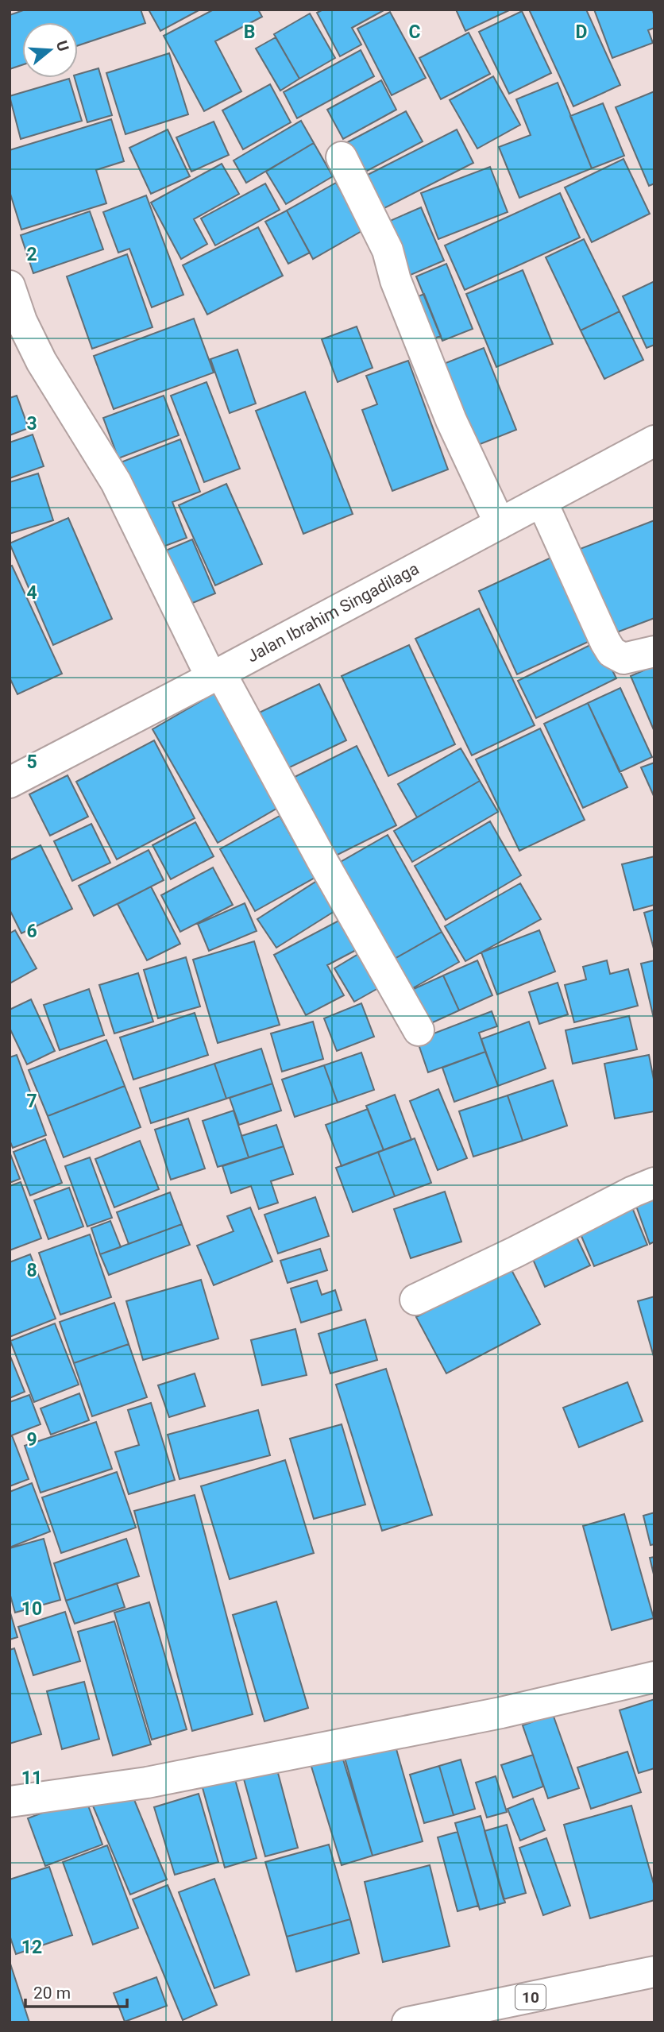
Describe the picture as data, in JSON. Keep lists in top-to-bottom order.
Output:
{
  "streets": {
    "main road": ["Jalan Ibrahim Singadilaga", "10"]
  },
  "scale_bar": "20 m",
  "north": "right",
  "grid": {
    "columns": ["B", "C", "D"],
    "rows": [
      "2",
      "3",
      "4",
      "5",
      "6",
      "7",
      "8",
      "9",
      "10",
      "11",
      "12"
    ]
  }
}
